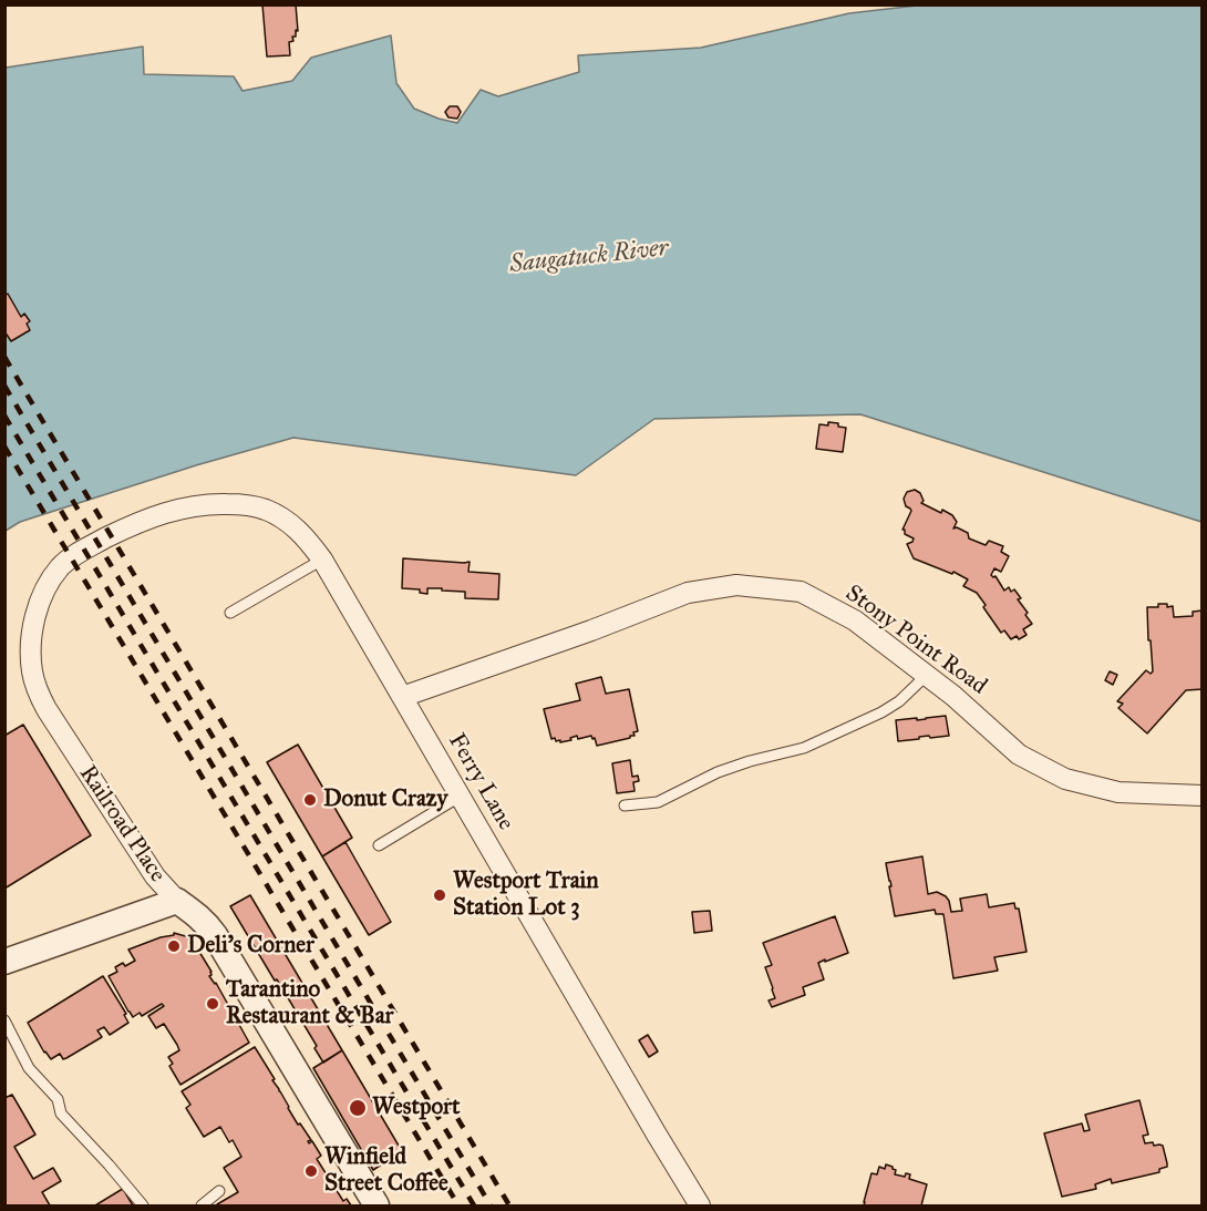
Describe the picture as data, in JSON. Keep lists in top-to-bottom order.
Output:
{
  "streets": {
    "street": ["Stony Point Road", "Ferry Lane", "Railroad Place"]
  },
  "crossings": [
    ["Stony Point Road", "Ferry Lane"],
    ["Ferry Lane", "Railroad Place"]
  ],
  "water": ["Saugatuck River"],
  "places": [
    "Donut Crazy",
    "Westport Train Station Lot 3",
    "Deli's Corner",
    "Tarantino Restaurant & Bar",
    "Westport",
    "Winfield Street Coffee"
  ]
}
